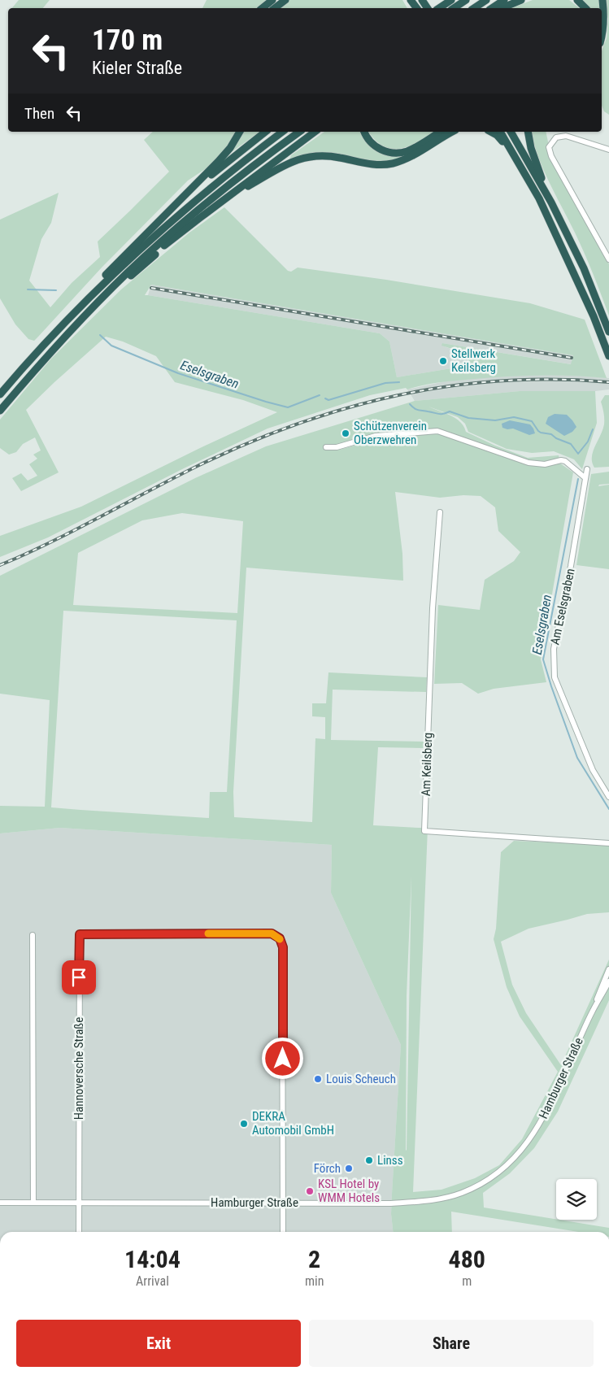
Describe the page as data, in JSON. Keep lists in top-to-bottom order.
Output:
{
  "streets": {
    "street": [
      "Am Eselsgraben",
      "Am Keilsberg",
      "Hannoversche Straße",
      "Hamburger Straße"
    ]
  },
  "crossings": [
    ["Hannoversche Straße", "Hamburger Straße"]
  ],
  "water": ["Eselsgraben"],
  "places": [
    "Stellwerk Keilsberg",
    "Schützenverein Oberzwehren",
    "Louis Scheuch",
    "DEKRA Automobil GmbH",
    "Linss",
    "Förch",
    "KSL Hotel by WMM Hotels"
  ],
  "page": {
    "turn": ["170 m", "Kieler Straße"],
    "then": "Then",
    "eta": [
      "14:04",
      "Arrival",
      "2",
      "min",
      "480",
      "m"
    ],
    "buttons": ["Exit", "Share"]
  }
}
